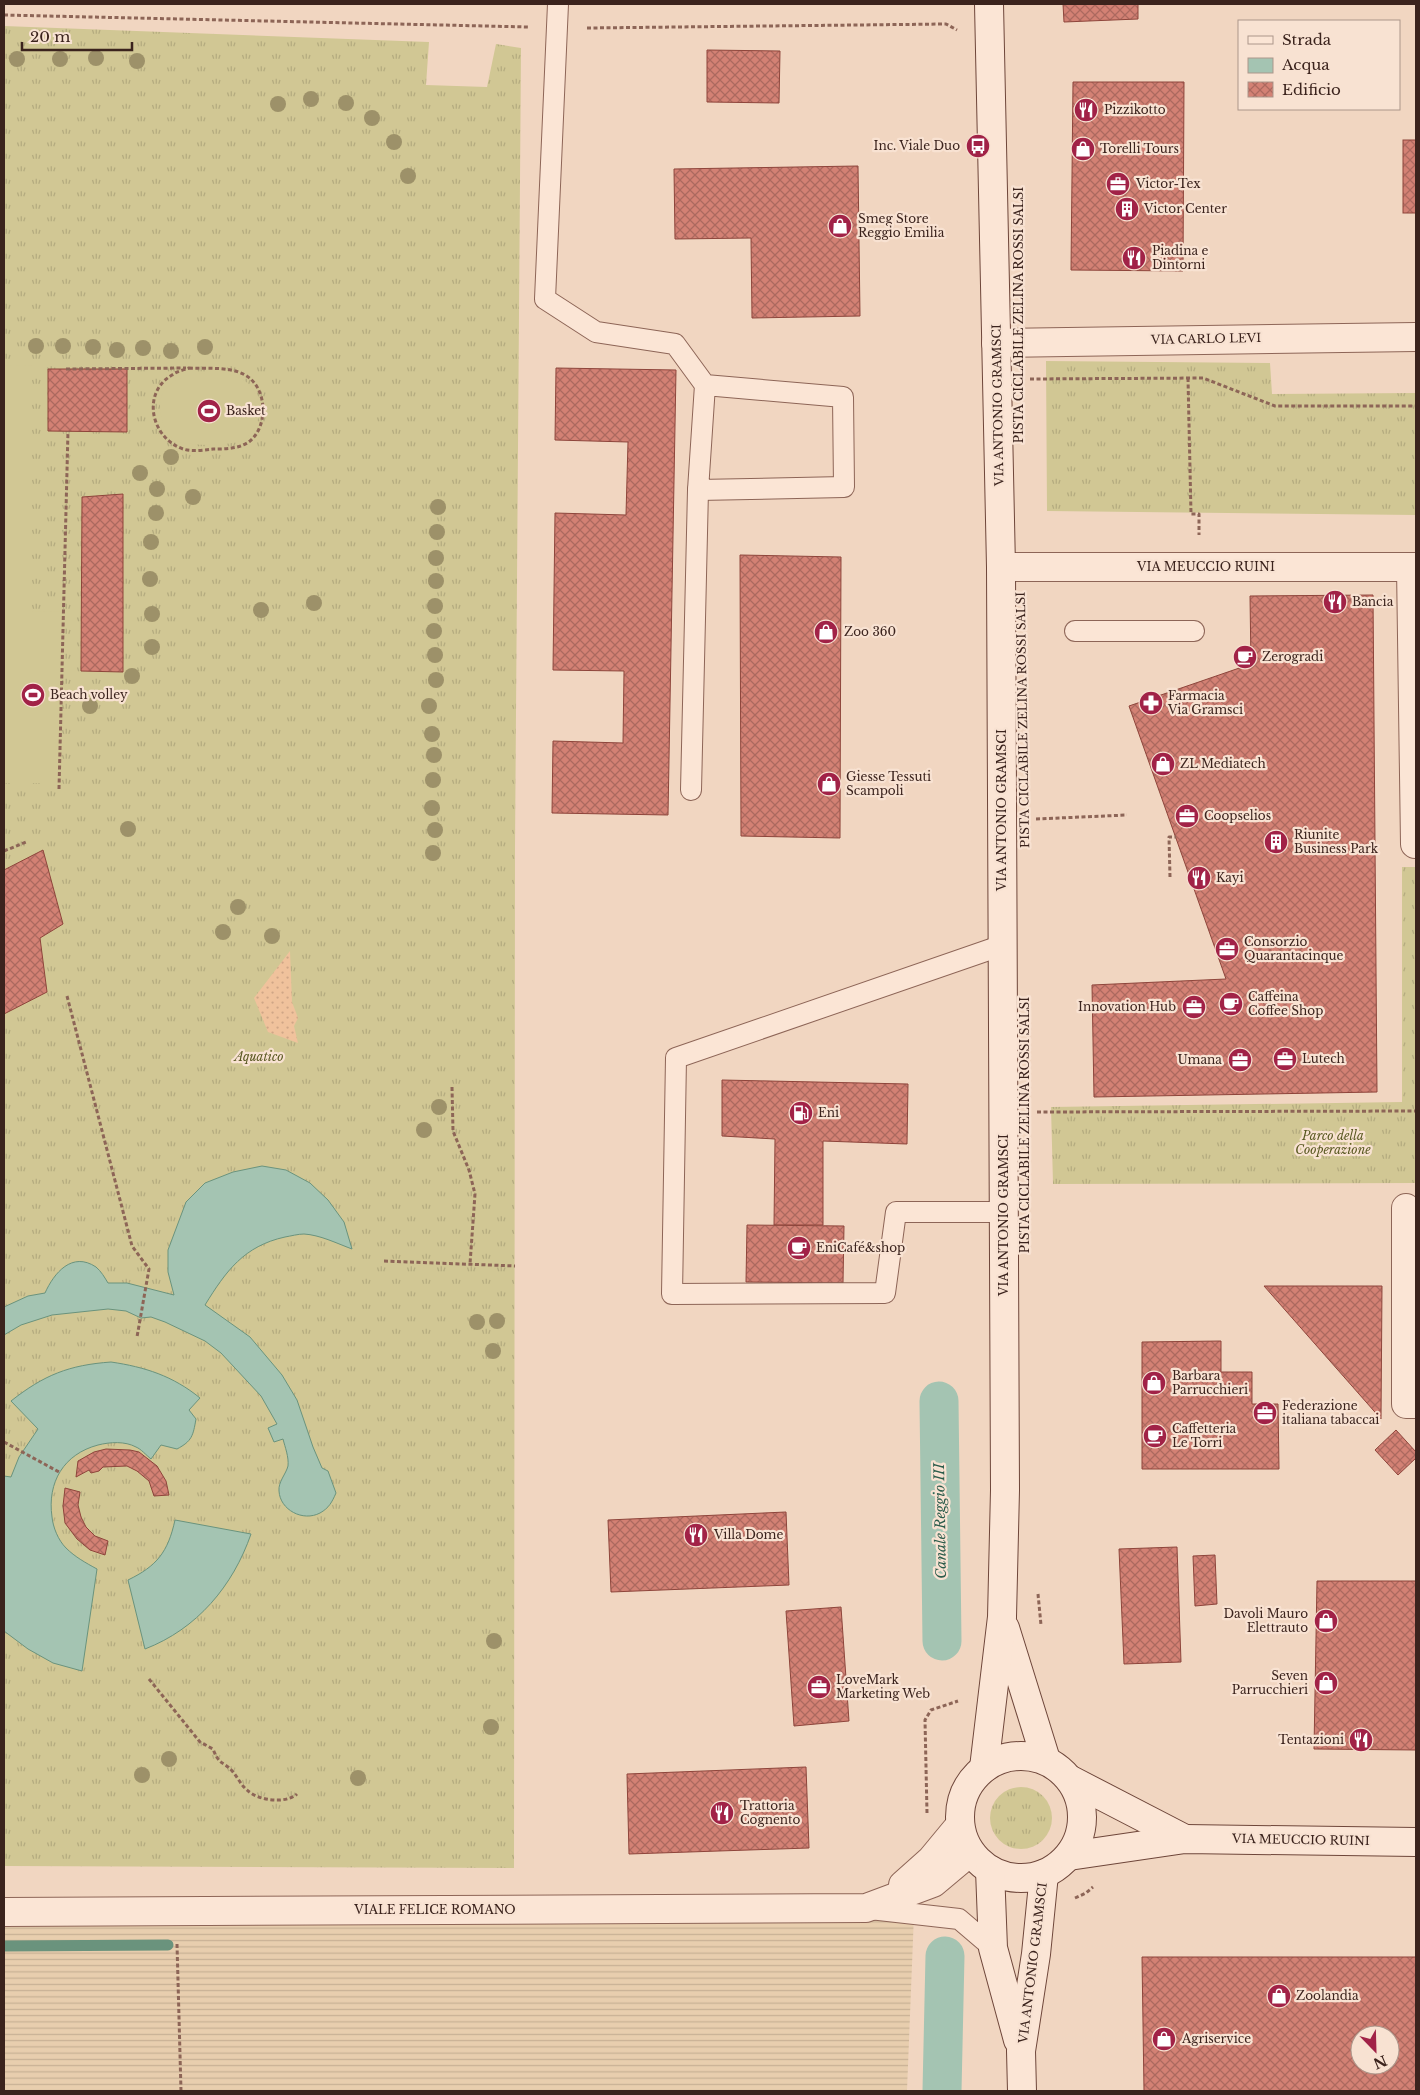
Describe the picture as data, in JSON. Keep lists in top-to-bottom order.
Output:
{
  "streets": {
    "street": [
      "VIA CARLO LEVI",
      "VIA ANTONIO GRAMSCI",
      "VIA MEUCCIO RUINI",
      "VIALE FELICE ROMANO"
    ],
    "path": ["PISTA CICLABILE ZELINA ROSSI SALSI"]
  },
  "crossings": [
    ["PISTA CICLABILE ZELINA ROSSI SALSI", "VIA CARLO LEVI"],
    ["VIA CARLO LEVI", "VIA ANTONIO GRAMSCI"],
    ["VIA ANTONIO GRAMSCI", "VIA MEUCCIO RUINI"],
    ["VIA ANTONIO GRAMSCI", "VIALE FELICE ROMANO"],
    ["VIA MEUCCIO RUINI", "VIALE FELICE ROMANO"]
  ],
  "water": ["Canale Reggio III"],
  "parks": ["Aquatico", "Parco della Cooperazione"],
  "places": {
    "restaurant": [
      "Pizzikotto",
      "Piadina e Dintorni",
      "Bancia",
      "Kayi",
      "Villa Dome",
      "Tentazioni",
      "Trattoria Cognento"
    ],
    "bus stop": ["Inc. Viale Duo"],
    "shop": [
      "Torelli Tours",
      "Smeg Store Reggio Emilia",
      "Zoo 360",
      "ZL Mediatech",
      "Giesse Tessuti Scampoli",
      "Barbara Parrucchieri",
      "Davoli Mauro Elettrauto",
      "Seven Parrucchieri",
      "Zoolandia",
      "Agriservice"
    ],
    "office": [
      "Victor-Tex",
      "Coopselios",
      "Consorzio Quarantacinque",
      "Innovation Hub",
      "Lutech",
      "Umana",
      "Federazione italiana tabaccai",
      "LoveMark Marketing Web"
    ],
    "building": ["Victor Center", "Riunite Business Park"],
    "sports": ["Basket", "Beach volley"],
    "cafe": [
      "Zerogradi",
      "Caffeina Coffee Shop",
      "EniCafé&shop",
      "Caffetteria Le Torri"
    ],
    "pharmacy": ["Farmacia Via Gramsci"],
    "fuel station": ["Eni"]
  },
  "legend": ["Strada", "Acqua", "Edificio"],
  "scale_bar": "20 m",
  "north": "bottom right"
}
